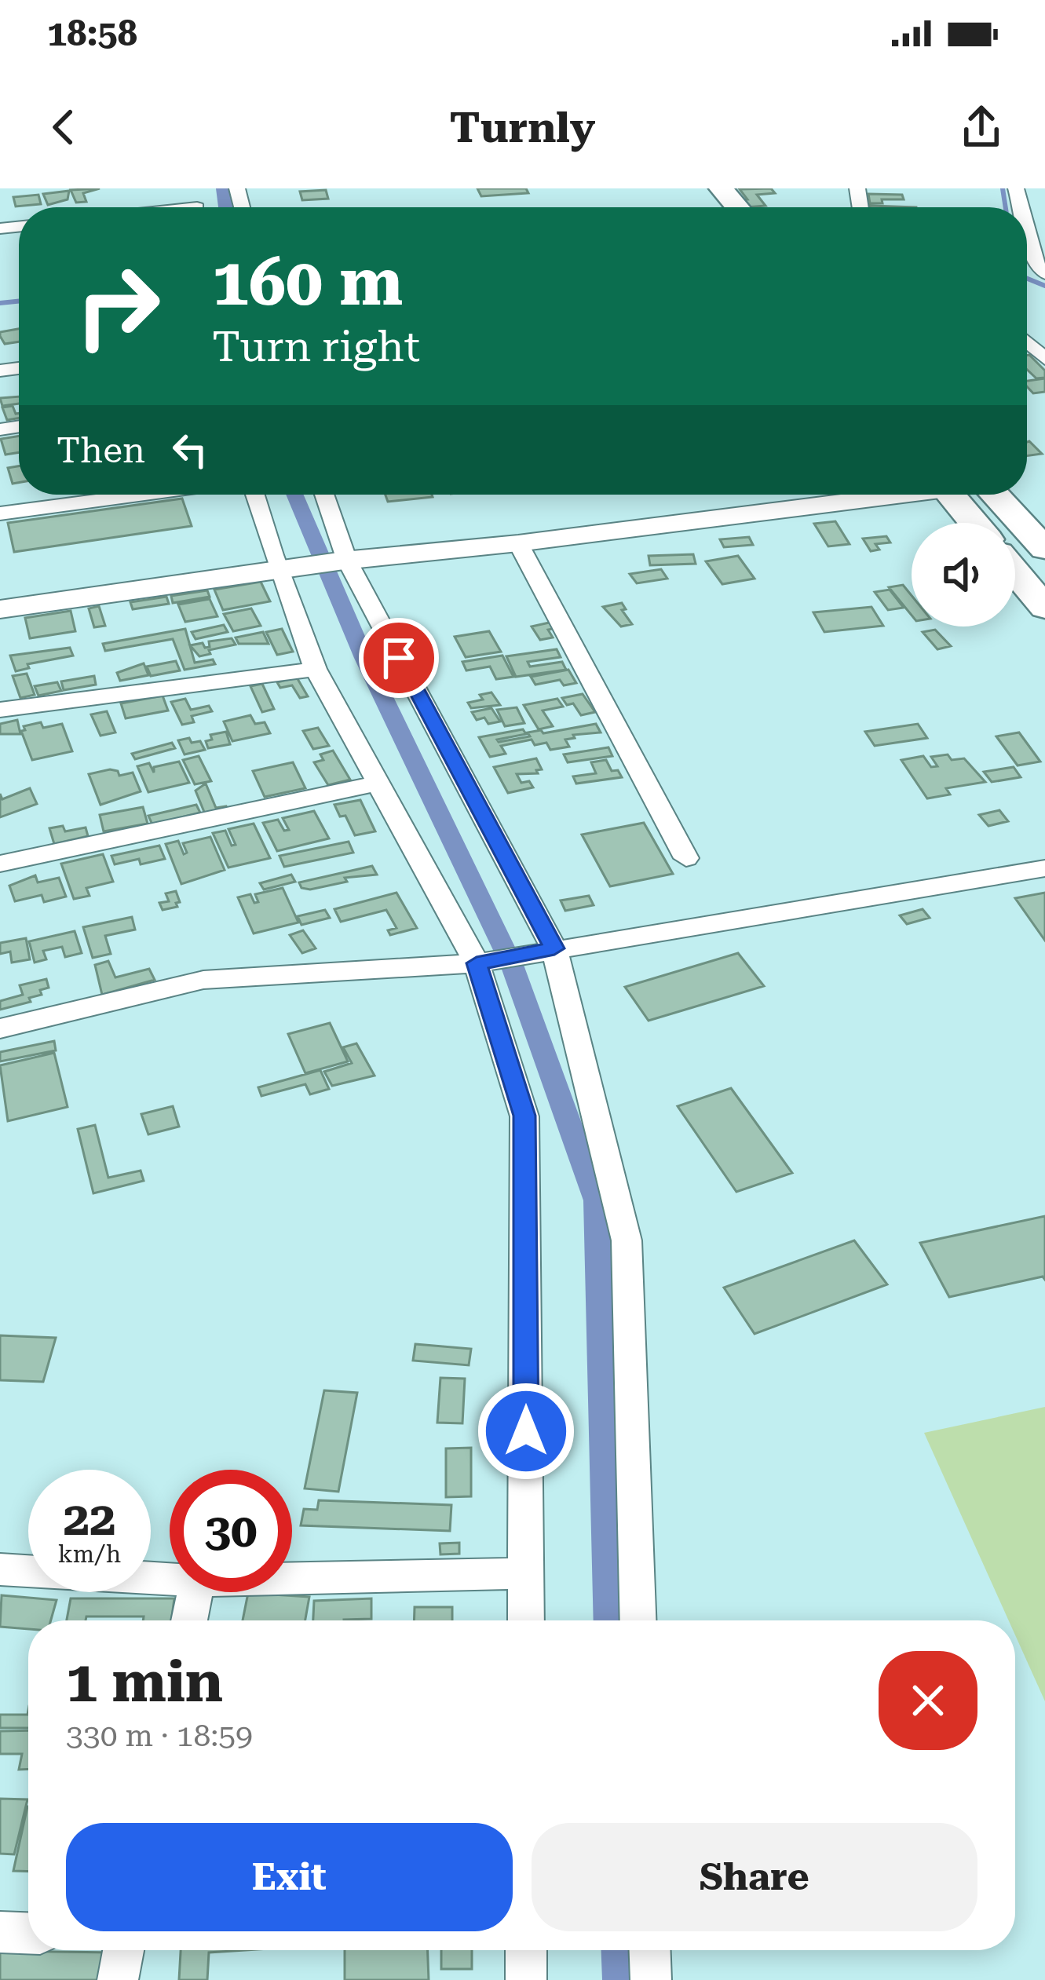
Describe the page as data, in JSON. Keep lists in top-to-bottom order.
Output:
{
  "page": {
    "status": "18:58",
    "header": "Turnly",
    "turn": ["160 m", "Turn right"],
    "then": "Then",
    "speed": "22 km/h",
    "limit": "30",
    "heading": ["1 min", "330 m · 18:59"],
    "buttons": ["Exit", "Share"]
  }
}
